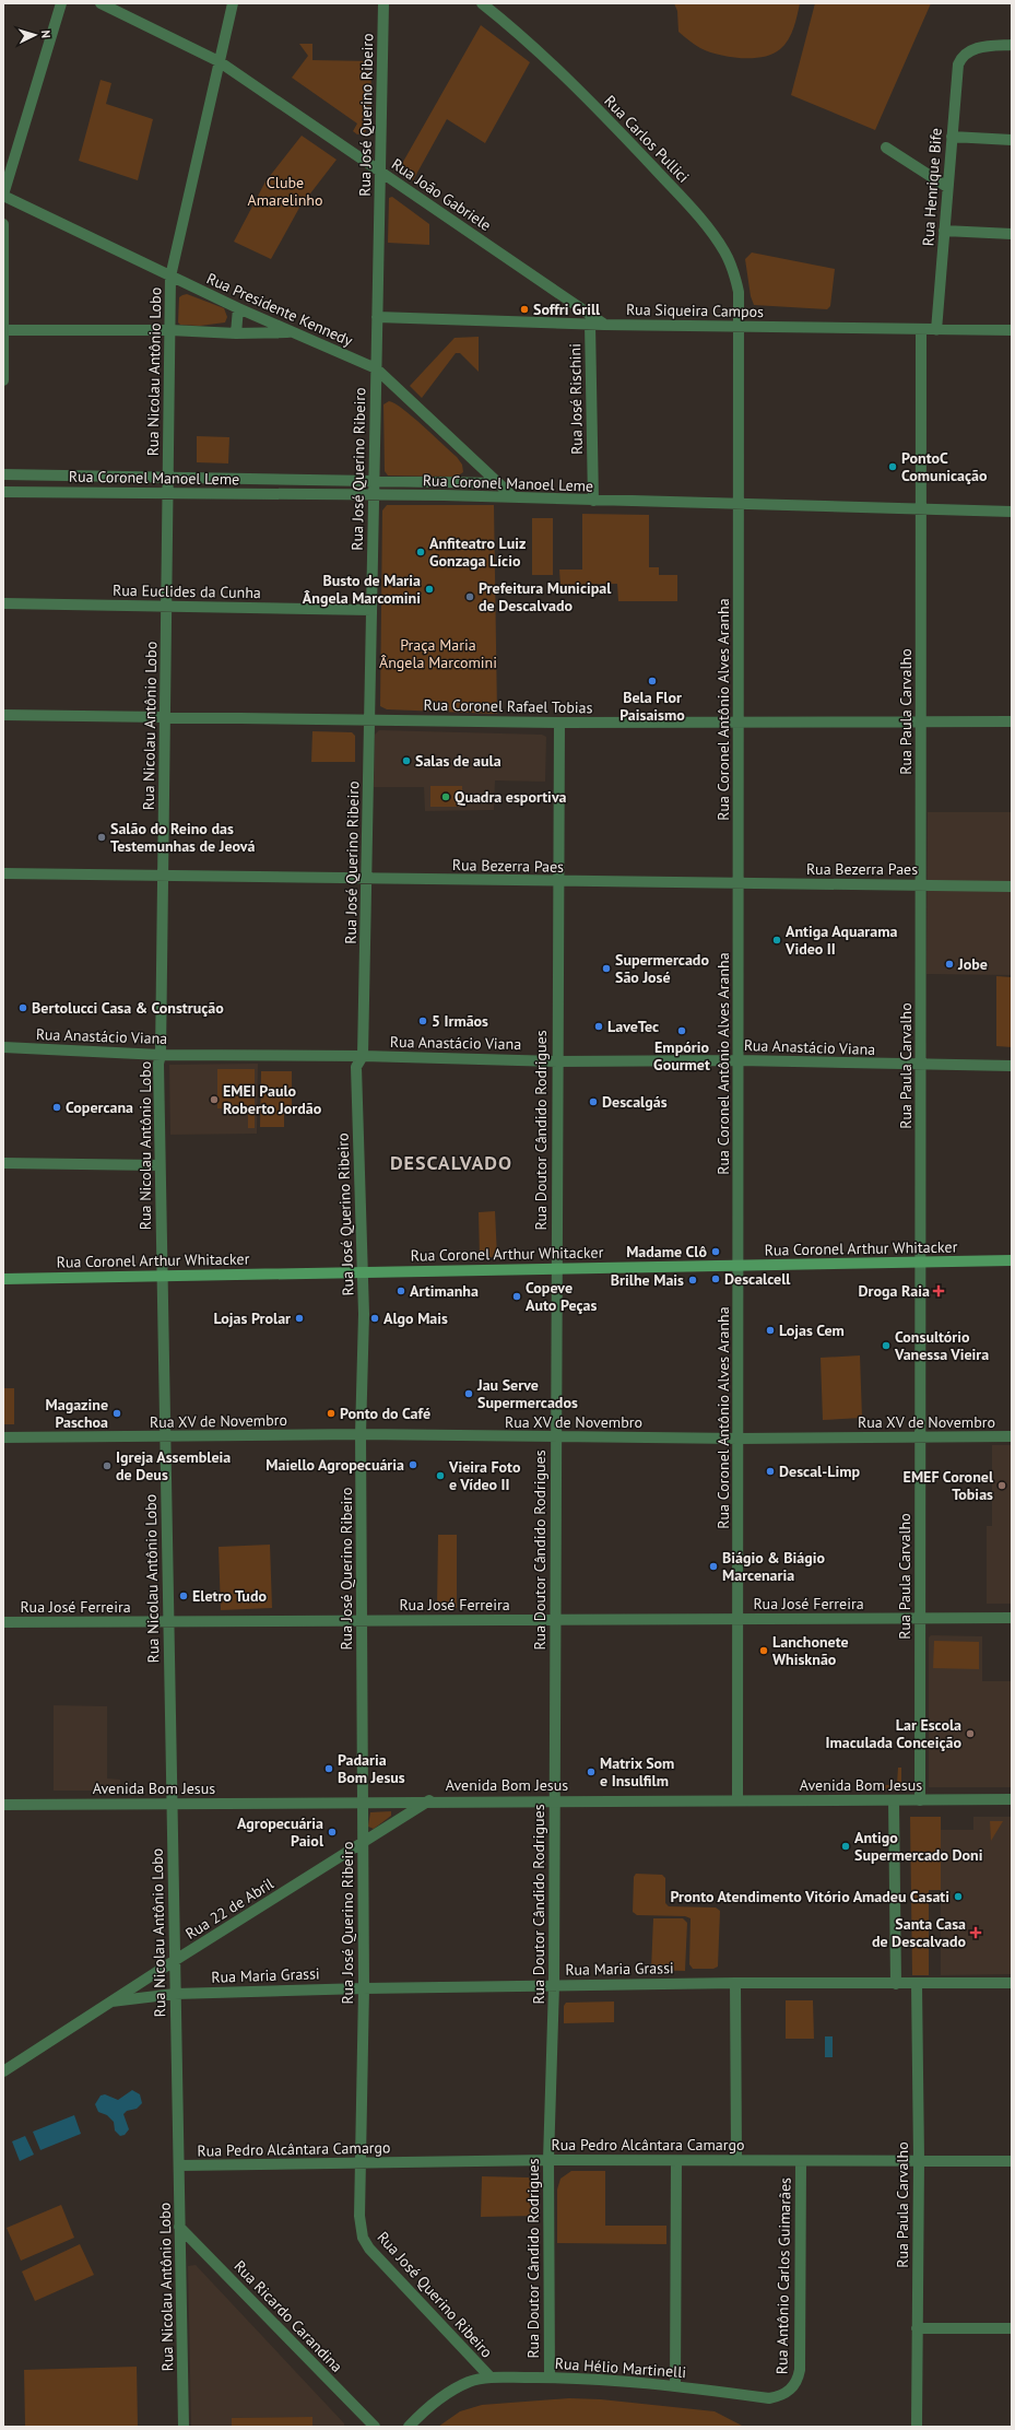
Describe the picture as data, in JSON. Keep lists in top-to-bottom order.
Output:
{
  "streets": {
    "main road": ["Rua Coronel Arthur Whitacker"],
    "street": [
      "Rua José Querino Ribeiro",
      "Rua Carlos Pullici",
      "Rua Henrique Bife",
      "Rua João Gabriele",
      "Rua Presidente Kennedy",
      "Rua Siqueira Campos",
      "Rua Nicolau Antônio Lobo",
      "Rua José Rischini",
      "Rua Coronel Manoel Leme",
      "Rua Euclides da Cunha",
      "Rua Coronel Rafael Tobias",
      "Rua Coronel Antônio Alves Aranha",
      "Rua Paula Carvalho",
      "Rua Bezerra Paes",
      "Rua Anastácio Viana",
      "Rua Doutor Cândido Rodrigues",
      "Rua XV de Novembro",
      "Rua José Ferreira",
      "Avenida Bom Jesus",
      "Rua 22 de Abril",
      "Rua Maria Grassi",
      "Rua Pedro Alcântara Camargo",
      "Rua Antônio Carlos Guimarães",
      "Rua Ricardo Carandina",
      "Rua Hélio Martinelli"
    ]
  },
  "crossings": [
    ["Rua José Querino Ribeiro", "Rua João Gabriele"],
    ["Rua José Querino Ribeiro", "Rua Presidente Kennedy"],
    ["Rua José Querino Ribeiro", "Rua Siqueira Campos"],
    ["Rua José Querino Ribeiro", "Rua Coronel Manoel Leme"],
    ["Rua José Querino Ribeiro", "Rua Euclides da Cunha"],
    ["Rua José Querino Ribeiro", "Rua Coronel Rafael Tobias"],
    ["Rua José Querino Ribeiro", "Rua Bezerra Paes"],
    ["Rua José Querino Ribeiro", "Rua Anastácio Viana"],
    ["Rua José Querino Ribeiro", "Rua Coronel Arthur Whitacker"],
    ["Rua José Querino Ribeiro", "Rua XV de Novembro"],
    ["Rua José Querino Ribeiro", "Rua José Ferreira"],
    ["Rua José Querino Ribeiro", "Avenida Bom Jesus"],
    ["Rua José Querino Ribeiro", "Rua 22 de Abril"],
    ["Rua José Querino Ribeiro", "Rua Maria Grassi"],
    ["Rua José Querino Ribeiro", "Rua Pedro Alcântara Camargo"],
    ["Rua José Querino Ribeiro", "Rua Hélio Martinelli"],
    ["Rua Carlos Pullici", "Rua Siqueira Campos"],
    ["Rua Carlos Pullici", "Rua Coronel Antônio Alves Aranha"],
    ["Rua Henrique Bife", "Rua Siqueira Campos"],
    ["Rua João Gabriele", "Rua Siqueira Campos"],
    ["Rua João Gabriele", "Rua Nicolau Antônio Lobo"],
    ["Rua Presidente Kennedy", "Rua Nicolau Antônio Lobo"],
    ["Rua Presidente Kennedy", "Rua Coronel Manoel Leme"],
    ["Rua Siqueira Campos", "Rua José Rischini"],
    ["Rua Siqueira Campos", "Rua Coronel Antônio Alves Aranha"],
    ["Rua Siqueira Campos", "Rua Paula Carvalho"],
    ["Rua Nicolau Antônio Lobo", "Rua Coronel Manoel Leme"],
    ["Rua Nicolau Antônio Lobo", "Rua Euclides da Cunha"],
    ["Rua Nicolau Antônio Lobo", "Rua Coronel Rafael Tobias"],
    ["Rua Nicolau Antônio Lobo", "Rua Bezerra Paes"],
    ["Rua Nicolau Antônio Lobo", "Rua Anastácio Viana"],
    ["Rua Nicolau Antônio Lobo", "Rua Coronel Arthur Whitacker"],
    ["Rua Nicolau Antônio Lobo", "Rua XV de Novembro"],
    ["Rua Nicolau Antônio Lobo", "Rua José Ferreira"],
    ["Rua Nicolau Antônio Lobo", "Avenida Bom Jesus"],
    ["Rua Nicolau Antônio Lobo", "Rua 22 de Abril"],
    ["Rua Nicolau Antônio Lobo", "Rua Maria Grassi"],
    ["Rua Nicolau Antônio Lobo", "Rua Pedro Alcântara Camargo"],
    ["Rua Nicolau Antônio Lobo", "Rua Ricardo Carandina"],
    ["Rua José Rischini", "Rua Coronel Manoel Leme"],
    ["Rua Coronel Manoel Leme", "Rua Coronel Antônio Alves Aranha"],
    ["Rua Coronel Manoel Leme", "Rua Paula Carvalho"],
    ["Rua Coronel Rafael Tobias", "Rua Coronel Antônio Alves Aranha"],
    ["Rua Coronel Rafael Tobias", "Rua Paula Carvalho"],
    ["Rua Coronel Rafael Tobias", "Rua Doutor Cândido Rodrigues"],
    ["Rua Coronel Antônio Alves Aranha", "Rua Bezerra Paes"],
    ["Rua Coronel Antônio Alves Aranha", "Rua Anastácio Viana"],
    ["Rua Coronel Antônio Alves Aranha", "Rua Coronel Arthur Whitacker"],
    ["Rua Coronel Antônio Alves Aranha", "Rua XV de Novembro"],
    ["Rua Coronel Antônio Alves Aranha", "Rua José Ferreira"],
    ["Rua Coronel Antônio Alves Aranha", "Avenida Bom Jesus"],
    ["Rua Paula Carvalho", "Rua Bezerra Paes"],
    ["Rua Paula Carvalho", "Rua Anastácio Viana"],
    ["Rua Paula Carvalho", "Rua Coronel Arthur Whitacker"],
    ["Rua Paula Carvalho", "Rua XV de Novembro"],
    ["Rua Paula Carvalho", "Rua José Ferreira"],
    ["Rua Paula Carvalho", "Avenida Bom Jesus"],
    ["Rua Paula Carvalho", "Rua Maria Grassi"],
    ["Rua Paula Carvalho", "Rua Pedro Alcântara Camargo"],
    ["Rua Bezerra Paes", "Rua Doutor Cândido Rodrigues"],
    ["Rua Anastácio Viana", "Rua Doutor Cândido Rodrigues"],
    ["Rua Doutor Cândido Rodrigues", "Rua Coronel Arthur Whitacker"],
    ["Rua Doutor Cândido Rodrigues", "Rua XV de Novembro"],
    ["Rua Doutor Cândido Rodrigues", "Rua José Ferreira"],
    ["Rua Doutor Cândido Rodrigues", "Avenida Bom Jesus"],
    ["Rua Doutor Cândido Rodrigues", "Rua Maria Grassi"],
    ["Rua Doutor Cândido Rodrigues", "Rua Pedro Alcântara Camargo"],
    ["Rua Doutor Cândido Rodrigues", "Rua Hélio Martinelli"],
    ["Avenida Bom Jesus", "Rua 22 de Abril"],
    ["Rua 22 de Abril", "Rua Maria Grassi"],
    ["Rua Pedro Alcântara Camargo", "Rua Antônio Carlos Guimarães"],
    ["Rua Antônio Carlos Guimarães", "Rua Hélio Martinelli"]
  ],
  "districts": ["DESCALVADO"],
  "parks": ["Clube Amarelinho", "Praça Maria Ângela Marcomini"],
  "places": {
    "other": [
      "Soffri Grill",
      "PontoC Comunicação",
      "Anfiteatro Luiz Gonzaga Lício",
      "Busto de Maria Ângela Marcomini",
      "Prefeitura Municipal de Descalvado",
      "Bela Flor Paisaismo",
      "Salas de aula",
      "Quadra esportiva",
      "Salão do Reino das Testemunhas de Jeová",
      "Antiga Aquarama Video II",
      "Jobe",
      "Supermercado São José",
      "Bertolucci Casa & Construção",
      "5 Irmãos",
      "LaveTec",
      "Empório Gourmet",
      "EMEI Paulo Roberto Jordão",
      "Descalgás",
      "Copercana",
      "Madame Clô",
      "Descalcell",
      "Brilhe Mais",
      "Artimanha",
      "Copeve Auto Peças",
      "Lojas Prolar",
      "Algo Mais",
      "Lojas Cem",
      "Consultório Vanessa Vieira",
      "Jau Serve Supermercados",
      "Magazine Paschoa",
      "Ponto do Café",
      "Maiello Agropecuária",
      "Igreja Assembleia de Deus",
      "Descal-Limp",
      "Vieira Foto e Vídeo II",
      "EMEF Coronel Tobias",
      "Biágio & Biágio Marcenaria",
      "Eletro Tudo",
      "Lanchonete Whisknão",
      "Lar Escola Imaculada Conceição",
      "Padaria Bom Jesus",
      "Matrix Som e Insulfilm",
      "Agropecuária Paiol",
      "Antigo Supermercado Doni",
      "Pronto Atendimento Vitório Amadeu Casati"
    ],
    "health": ["Droga Raia", "Santa Casa de Descalvado"]
  },
  "north": "right"
}
